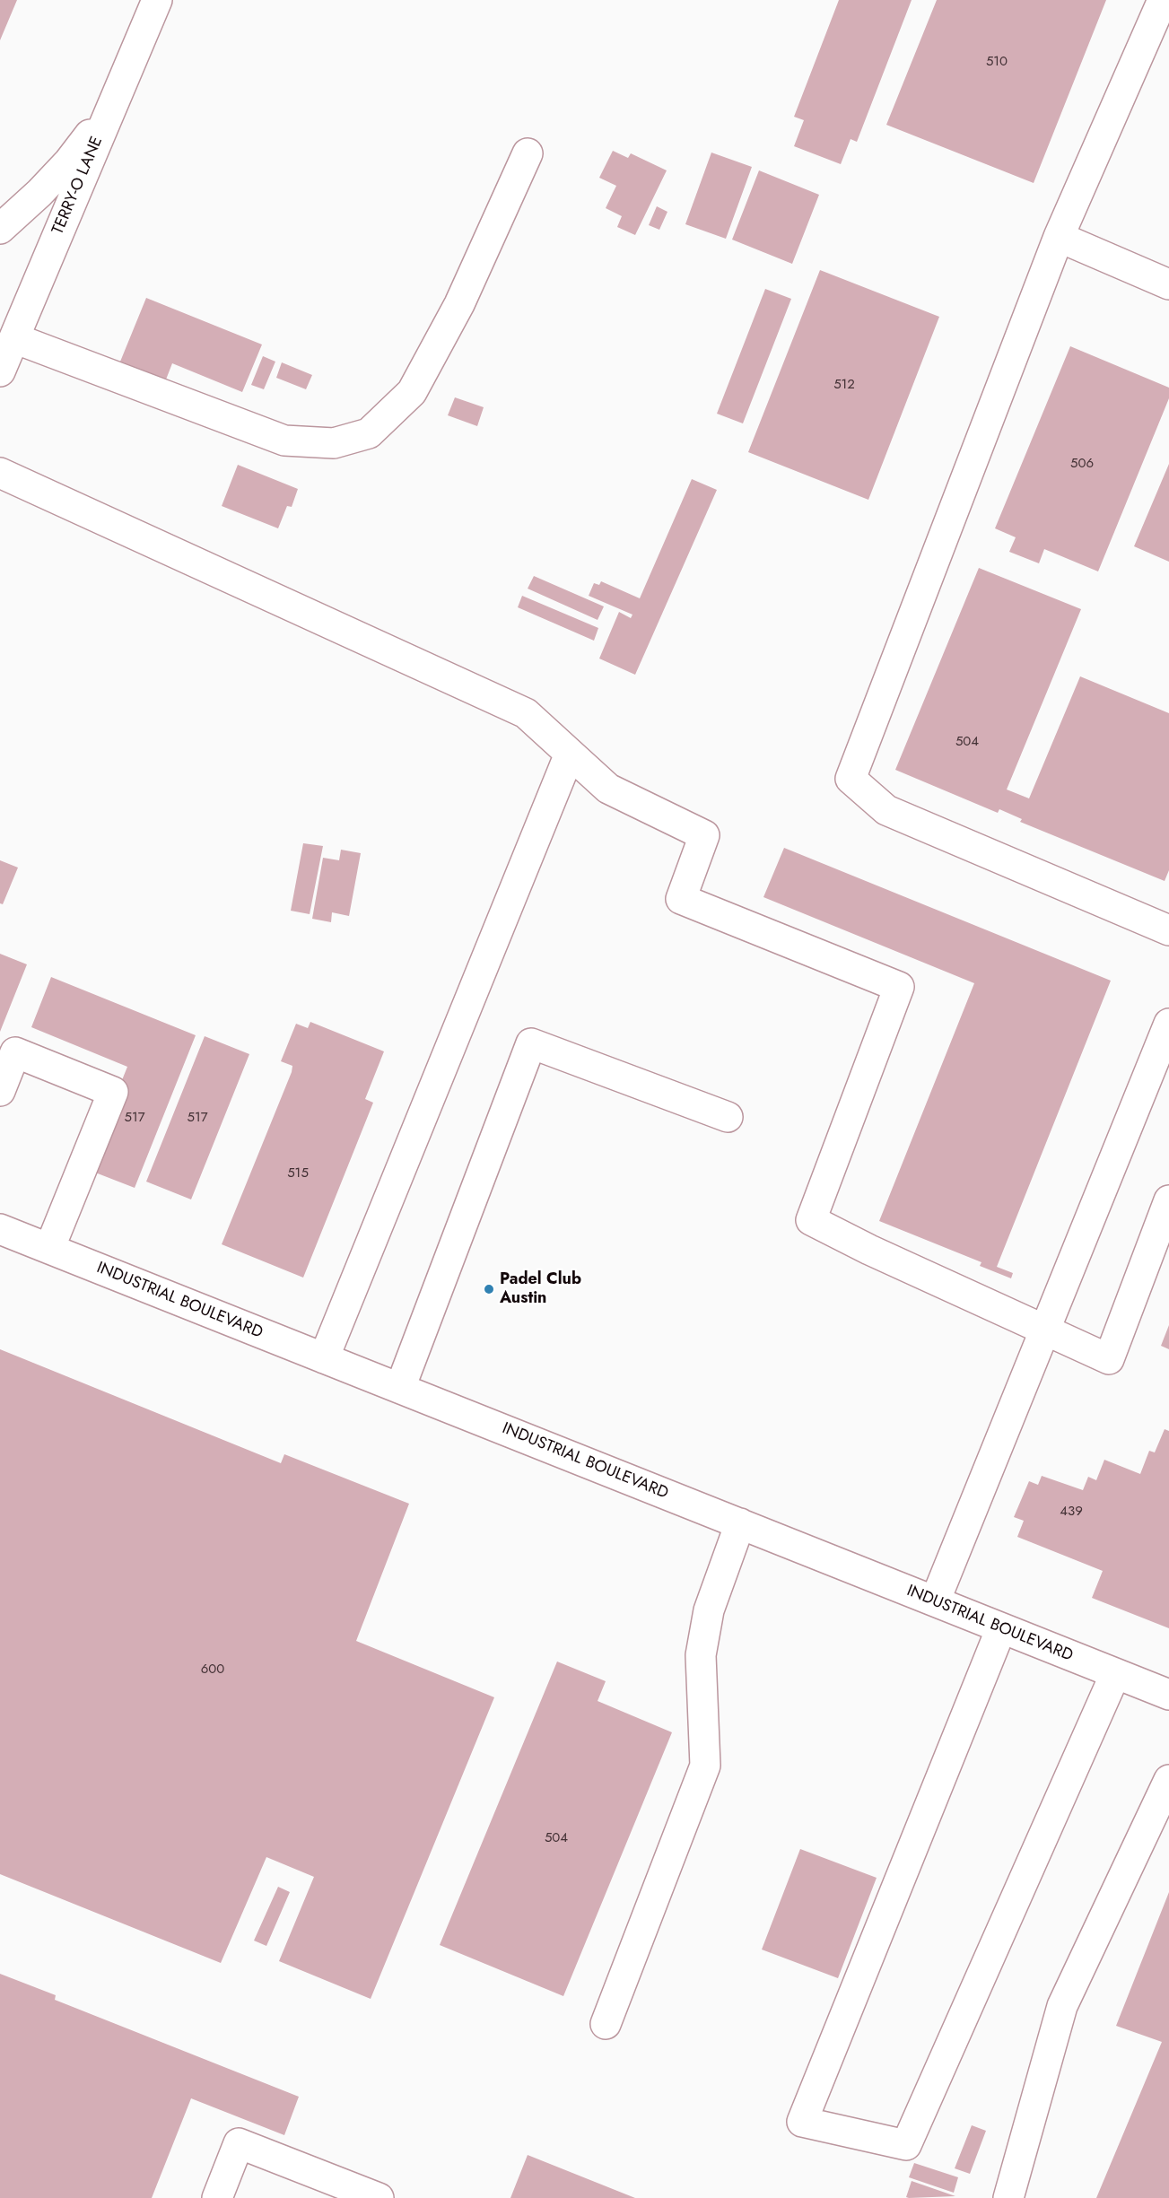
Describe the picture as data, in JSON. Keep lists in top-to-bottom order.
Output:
{
  "streets": {
    "street": ["TERRY-O LANE", "INDUSTRIAL BOULEVARD"]
  },
  "places": ["Padel Club Austin"],
  "house_numbers": [
    "510",
    "512",
    "506",
    "504",
    "517",
    "517",
    "515",
    "439",
    "600",
    "504"
  ]
}
